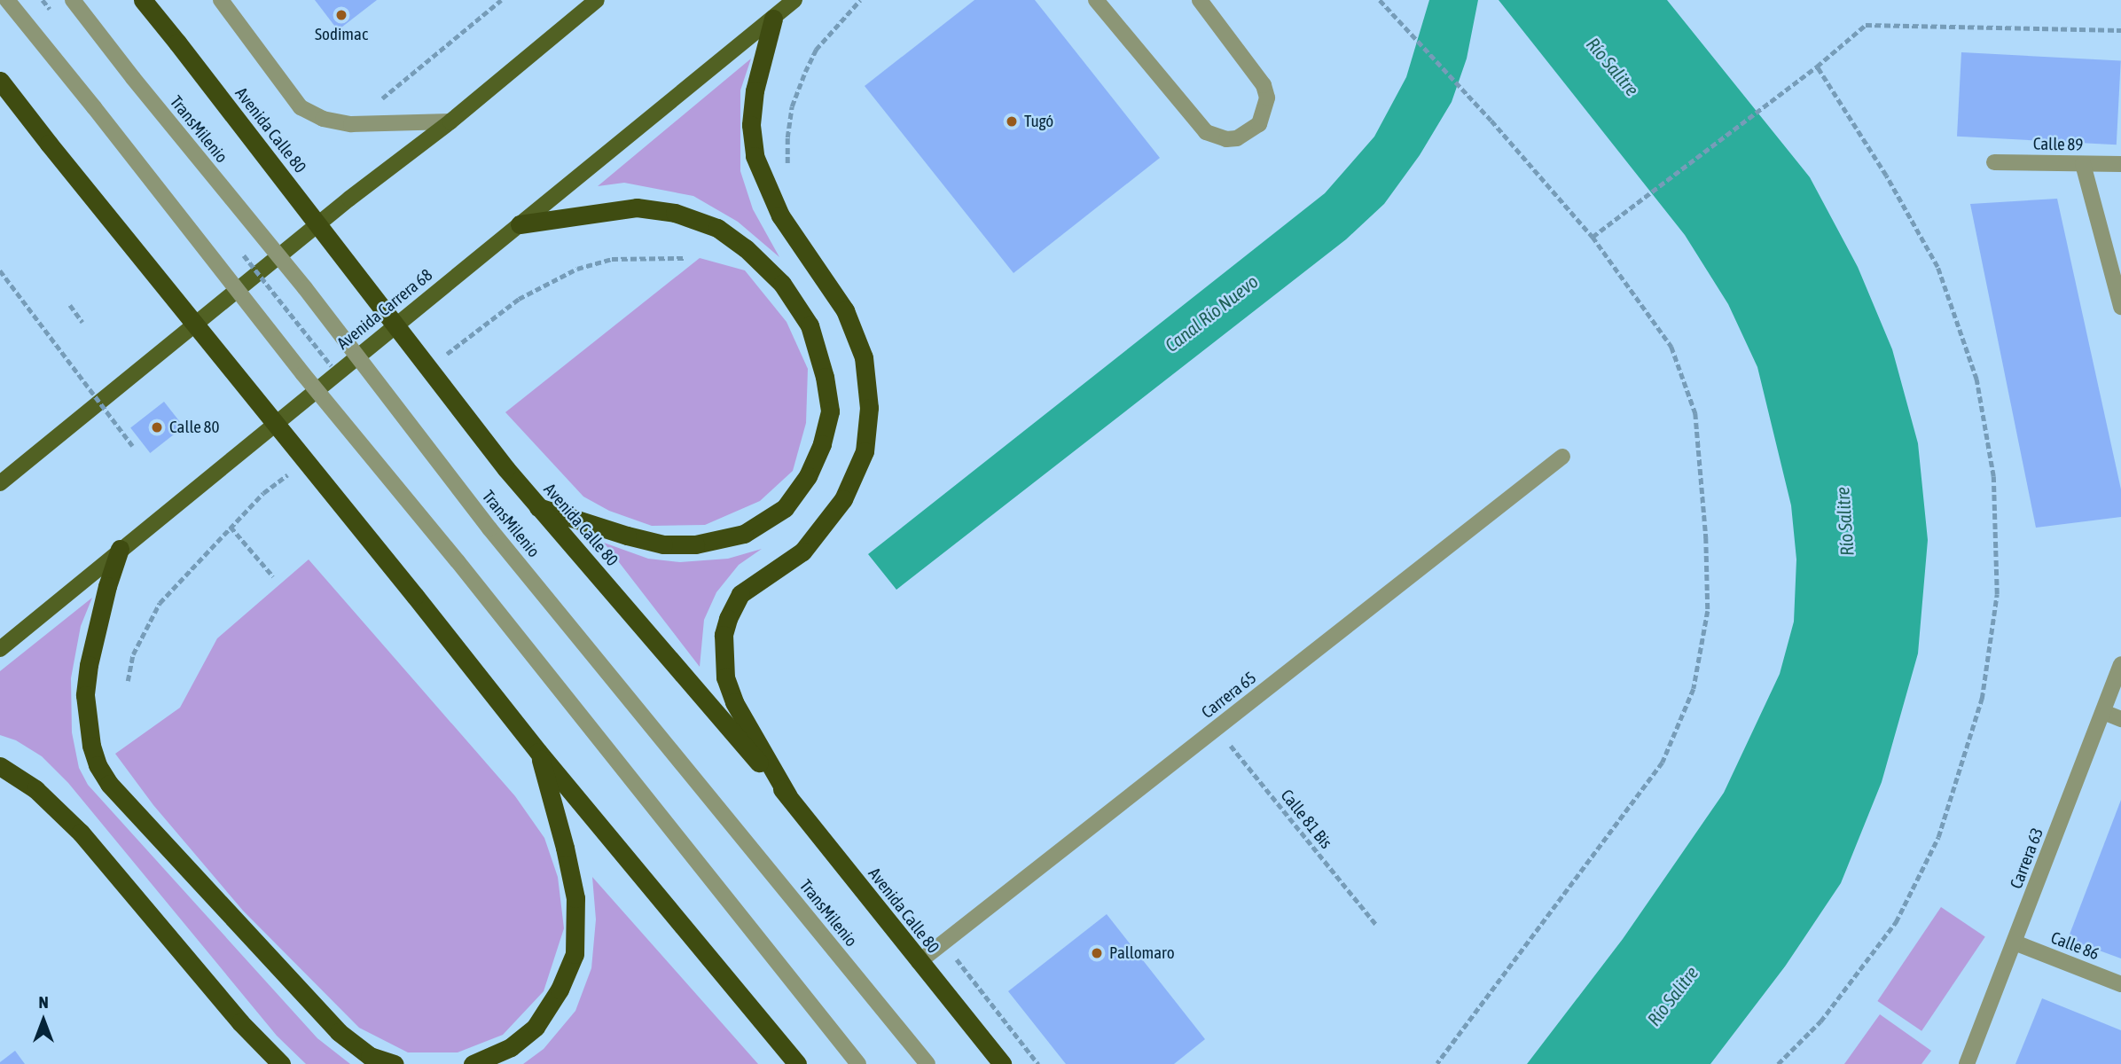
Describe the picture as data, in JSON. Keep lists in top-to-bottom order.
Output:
{
  "streets": {
    "highway": ["Avenida Calle 80"],
    "main road": ["Avenida Carrera 68"],
    "street": [
      "TransMilenio",
      "Calle 89",
      "Carrera 65",
      "Carrera 63",
      "Calle 86"
    ],
    "path": ["Calle 81 Bis"]
  },
  "crossings": [
    ["Avenida Calle 80", "Carrera 65"],
    ["Carrera 65", "Calle 81 Bis"],
    ["Carrera 63", "Calle 86"]
  ],
  "water": ["Río Salitre", "Canal Río Nuevo"],
  "places": [
    "Sodimac",
    "Tugó",
    "Calle 80",
    "Pallomaro"
  ],
  "north": "top"
}
